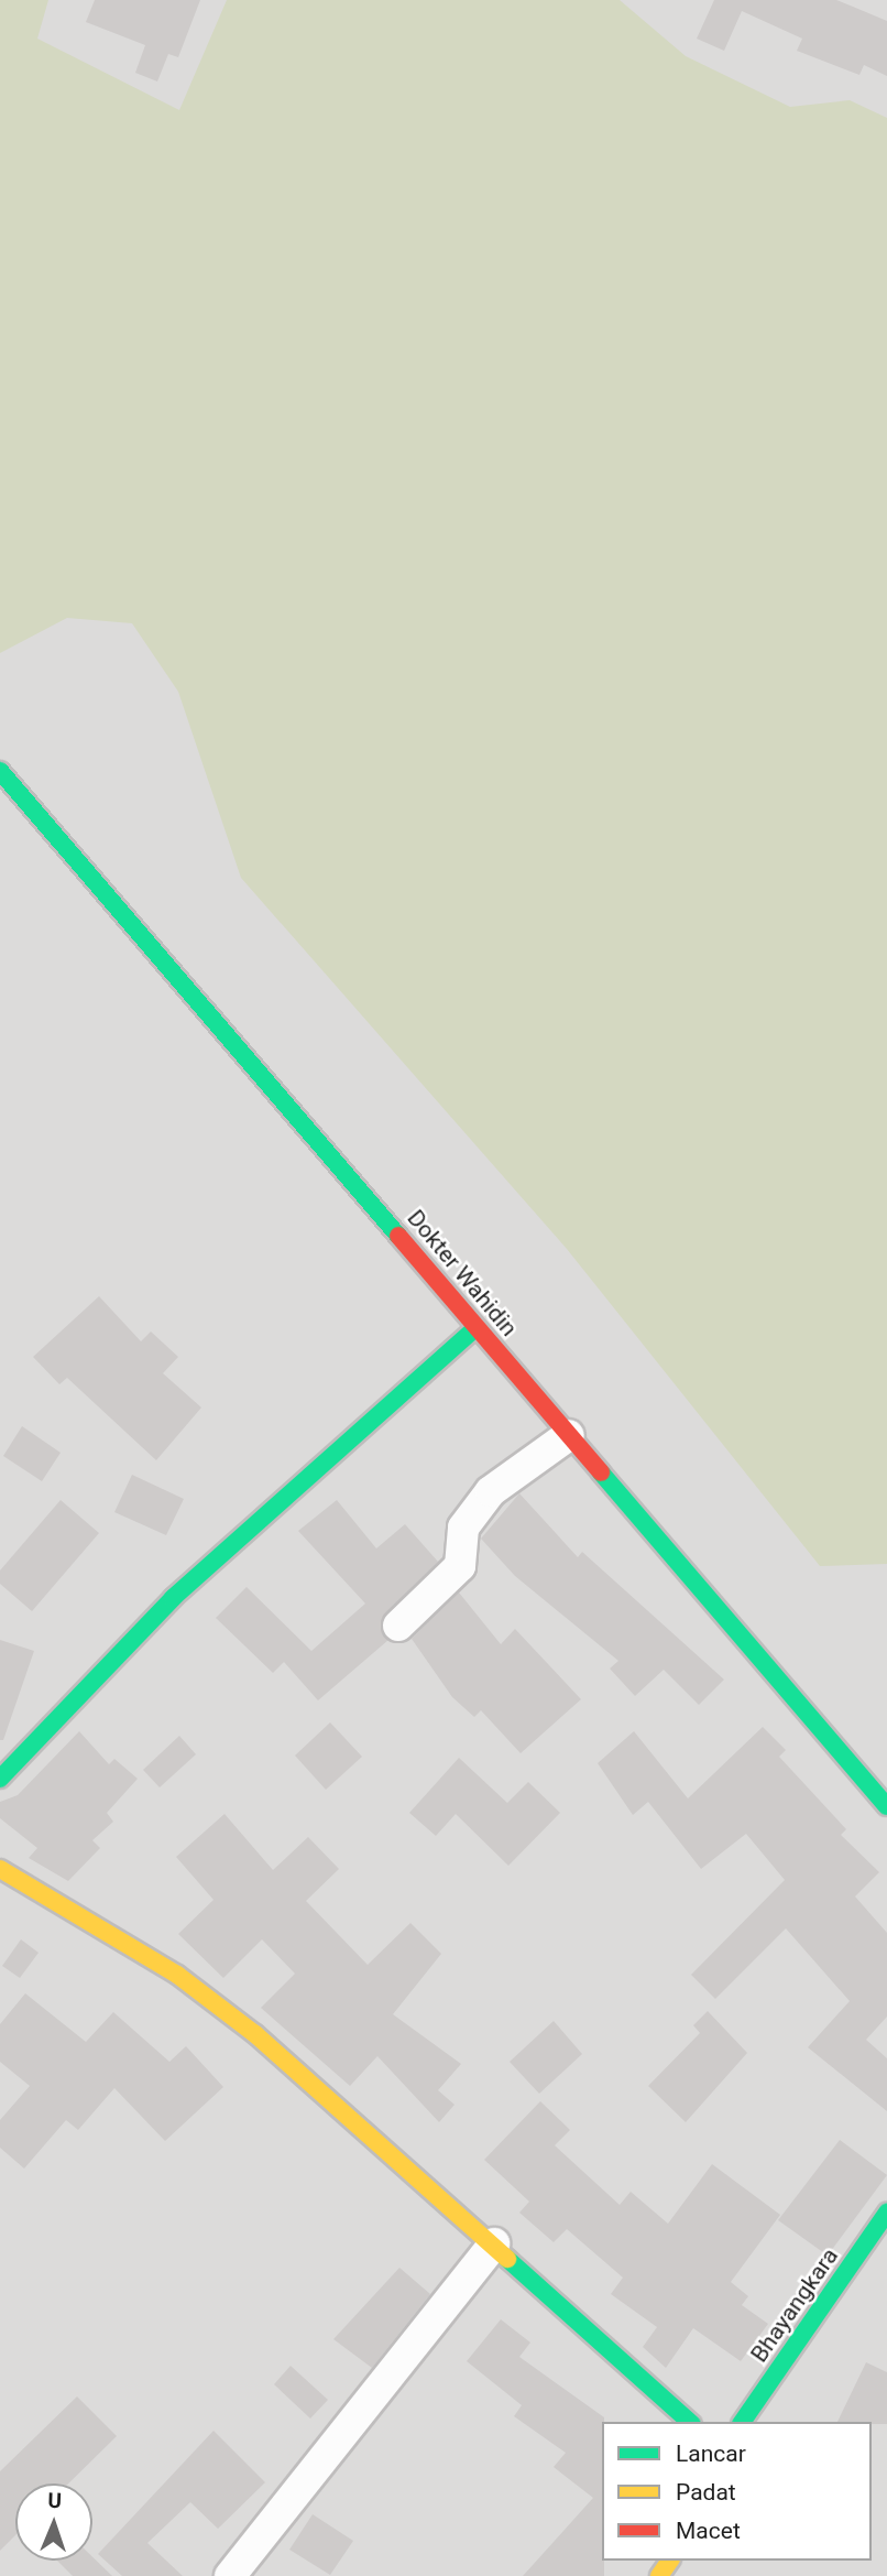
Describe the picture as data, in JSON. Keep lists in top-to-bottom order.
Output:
{
  "streets": {
    "street": ["Dokter Wahidin", "Bhayangkara"]
  },
  "legend": ["Lancar", "Padat", "Macet"],
  "north": "top"
}
